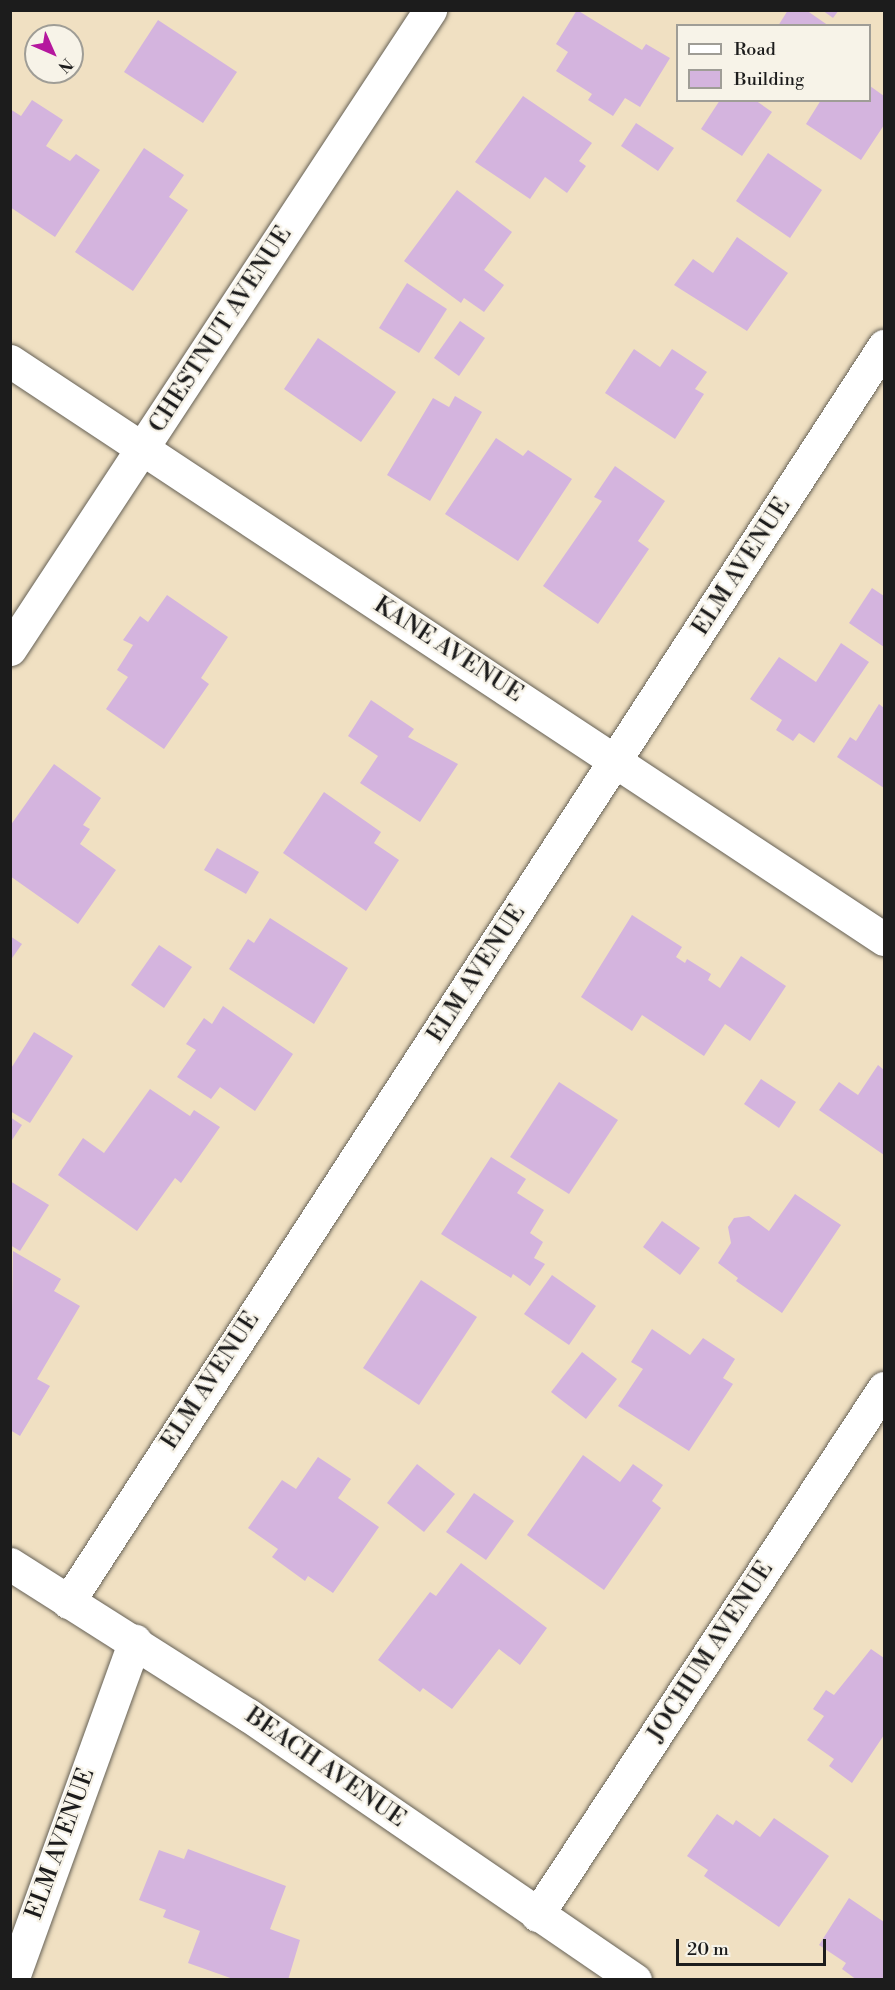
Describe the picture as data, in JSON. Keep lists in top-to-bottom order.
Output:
{
  "streets": {
    "street": [
      "CHESTNUT AVENUE",
      "ELM AVENUE",
      "KANE AVENUE",
      "JOCHUM AVENUE",
      "BEACH AVENUE"
    ]
  },
  "crossings": [
    ["CHESTNUT AVENUE", "KANE AVENUE"],
    ["ELM AVENUE", "KANE AVENUE"],
    ["ELM AVENUE", "BEACH AVENUE"],
    ["JOCHUM AVENUE", "BEACH AVENUE"]
  ],
  "legend": ["Road", "Building"],
  "scale_bar": "20 m",
  "north": "bottom right"
}
